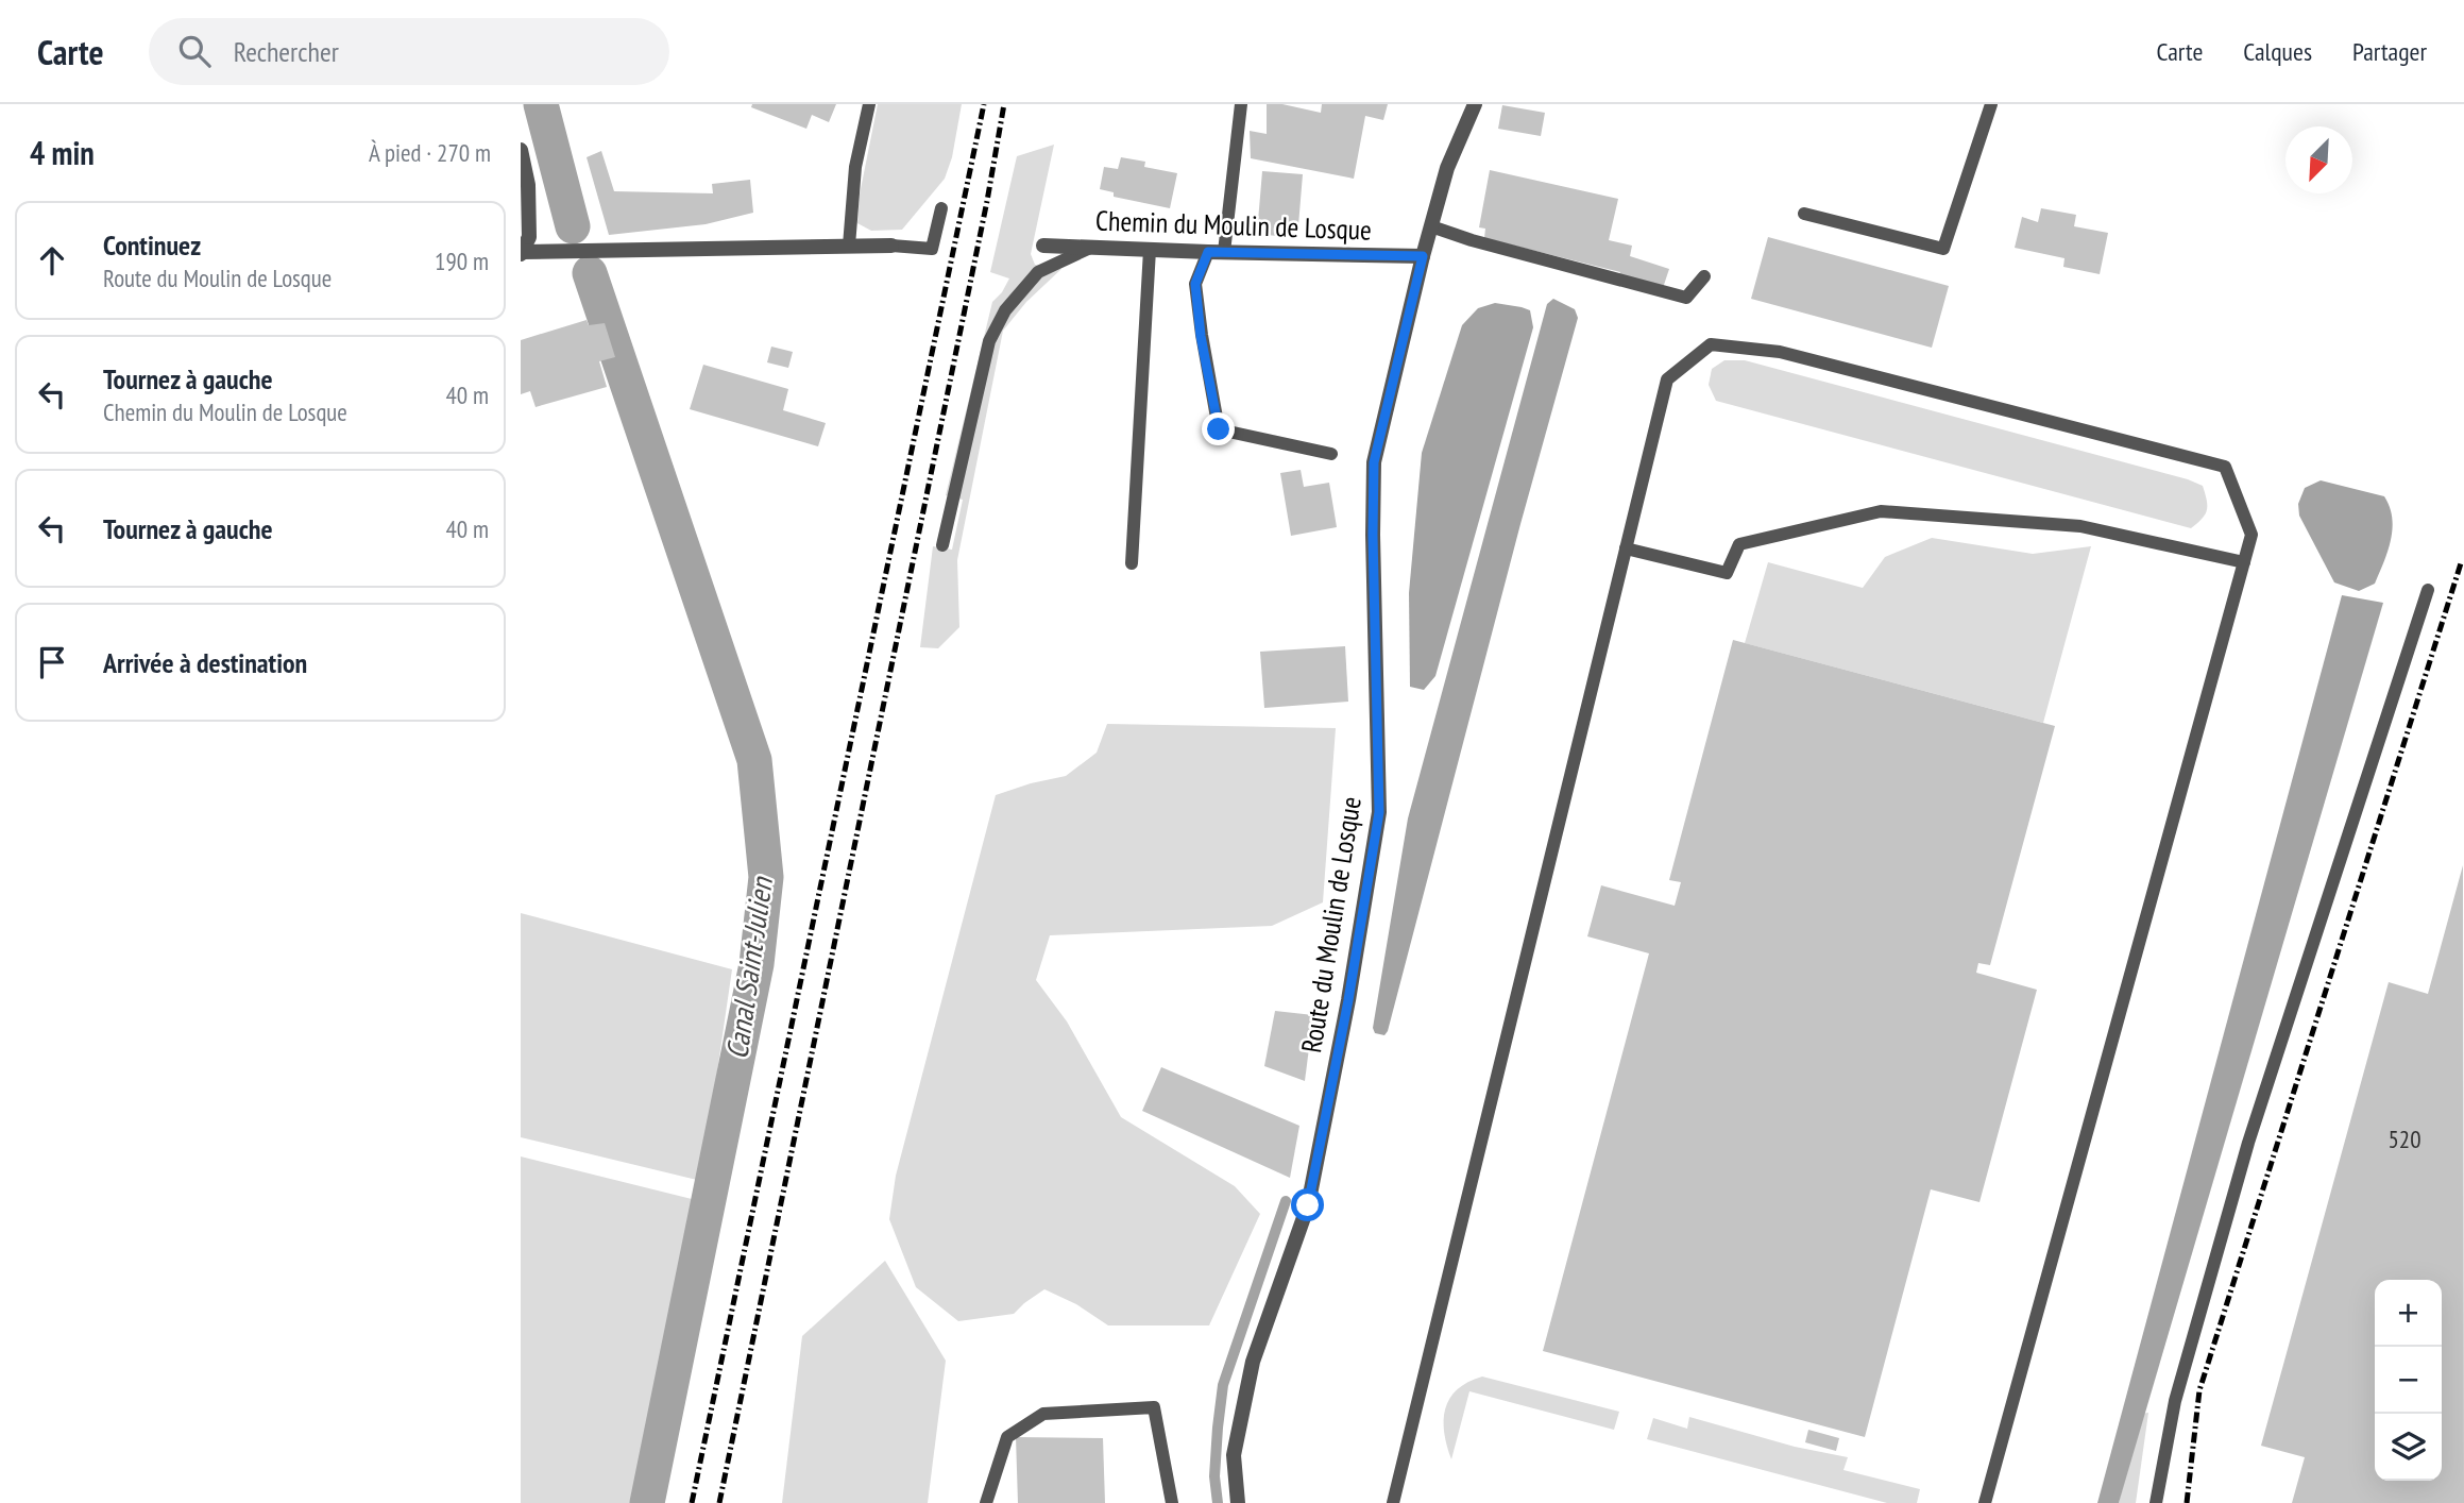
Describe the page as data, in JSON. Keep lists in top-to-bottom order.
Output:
{
  "streets": {
    "street": ["Chemin du Moulin de Losque", "Route du Moulin de Losque"]
  },
  "crossings": [
    ["Chemin du Moulin de Losque", "Route du Moulin de Losque"]
  ],
  "water": ["Canal Saint-Julien"],
  "house_numbers": ["520"],
  "north": "bottom left",
  "page": {
    "header": "Carte",
    "search": "Rechercher",
    "nav": ["Carte", "Calques", "Partager"],
    "heading": ["4 min", "À pied · 270 m"],
    "list": [
      ["Continuez", "Route du Moulin de Losque", "190 m"],
      ["Tournez à gauche", "Chemin du Moulin de Losque", "40 m"],
      ["Tournez à gauche", "40 m"],
      "Arrivée à destination"
    ],
    "map_buttons": ["+", "−"]
  }
}
